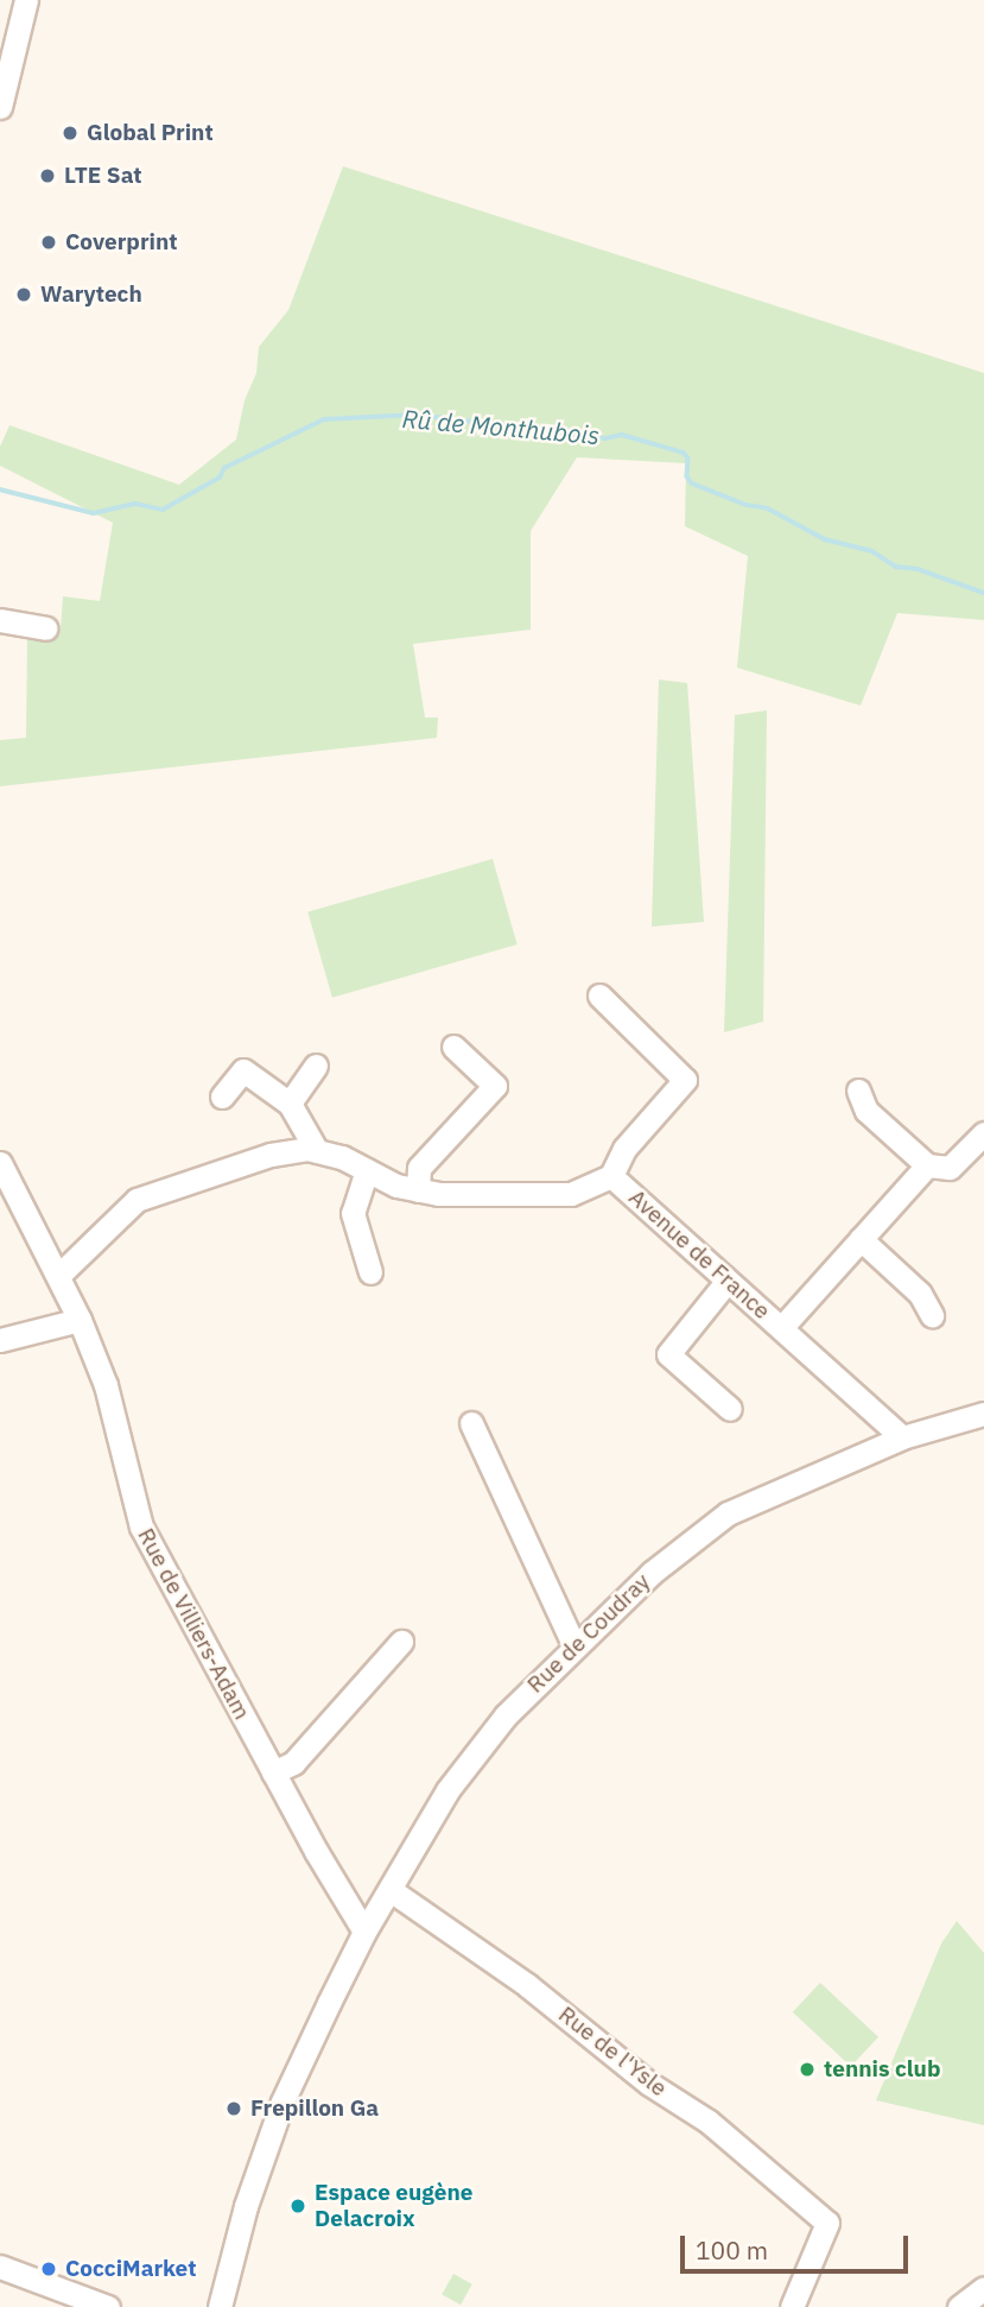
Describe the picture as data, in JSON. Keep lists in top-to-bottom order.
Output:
{
  "streets": {
    "street": [
      "Avenue de France",
      "Rue de Villiers-Adam",
      "Rue de Coudray",
      "Rue de l'Ysle"
    ]
  },
  "crossings": [
    ["Avenue de France", "Rue de Villiers-Adam"],
    ["Avenue de France", "Rue de Coudray"],
    ["Rue de Villiers-Adam", "Rue de Coudray"],
    ["Rue de Coudray", "Rue de l'Ysle"]
  ],
  "water": ["Rû de Monthubois"],
  "places": [
    "Global Print",
    "LTE Sat",
    "Coverprint",
    "Warytech",
    "tennis club",
    "Frepillon Ga",
    "Espace eugène Delacroix",
    "CocciMarket"
  ],
  "scale_bar": "100 m"
}
